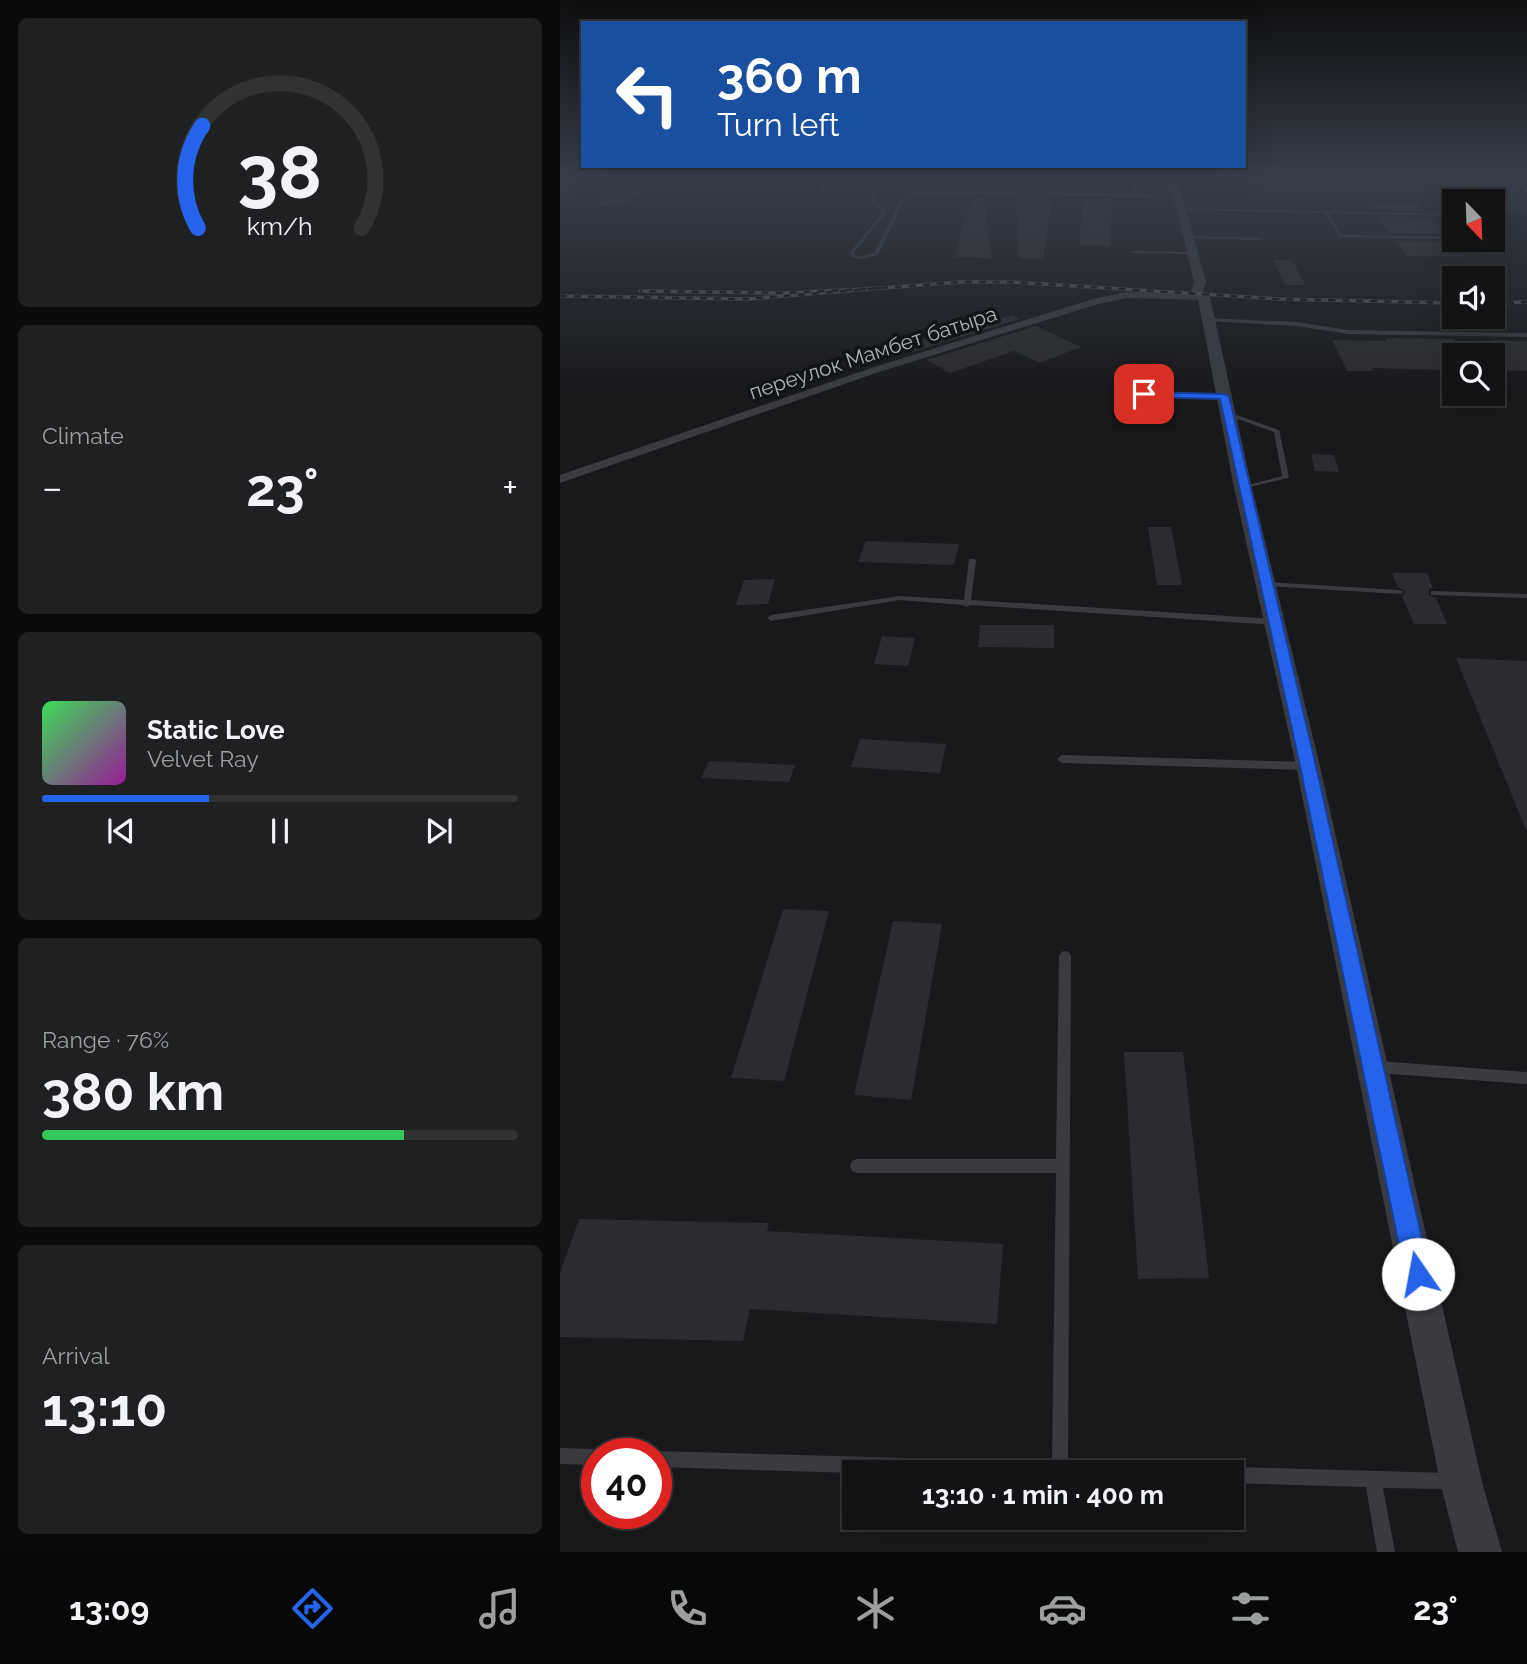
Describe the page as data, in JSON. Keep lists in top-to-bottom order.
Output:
{
  "streets": {
    "street": ["переулок Мамбет батыра"]
  },
  "north": "bottom right",
  "page": {
    "turn": ["360 m", "Turn left"],
    "tile": [
      "Climate",
      ["Range · 76%", "380 km"],
      ["Arrival", "13:10"]
    ],
    "heat": ["−", "23°", "+"],
    "song": ["Static Love", "Velvet Ray"],
    "limit": "40",
    "trip": "13:10 · 1 min · 400 m",
    "tabs": ["13:09", "23°"],
    "gauge": ["38", "km/h"]
  }
}
